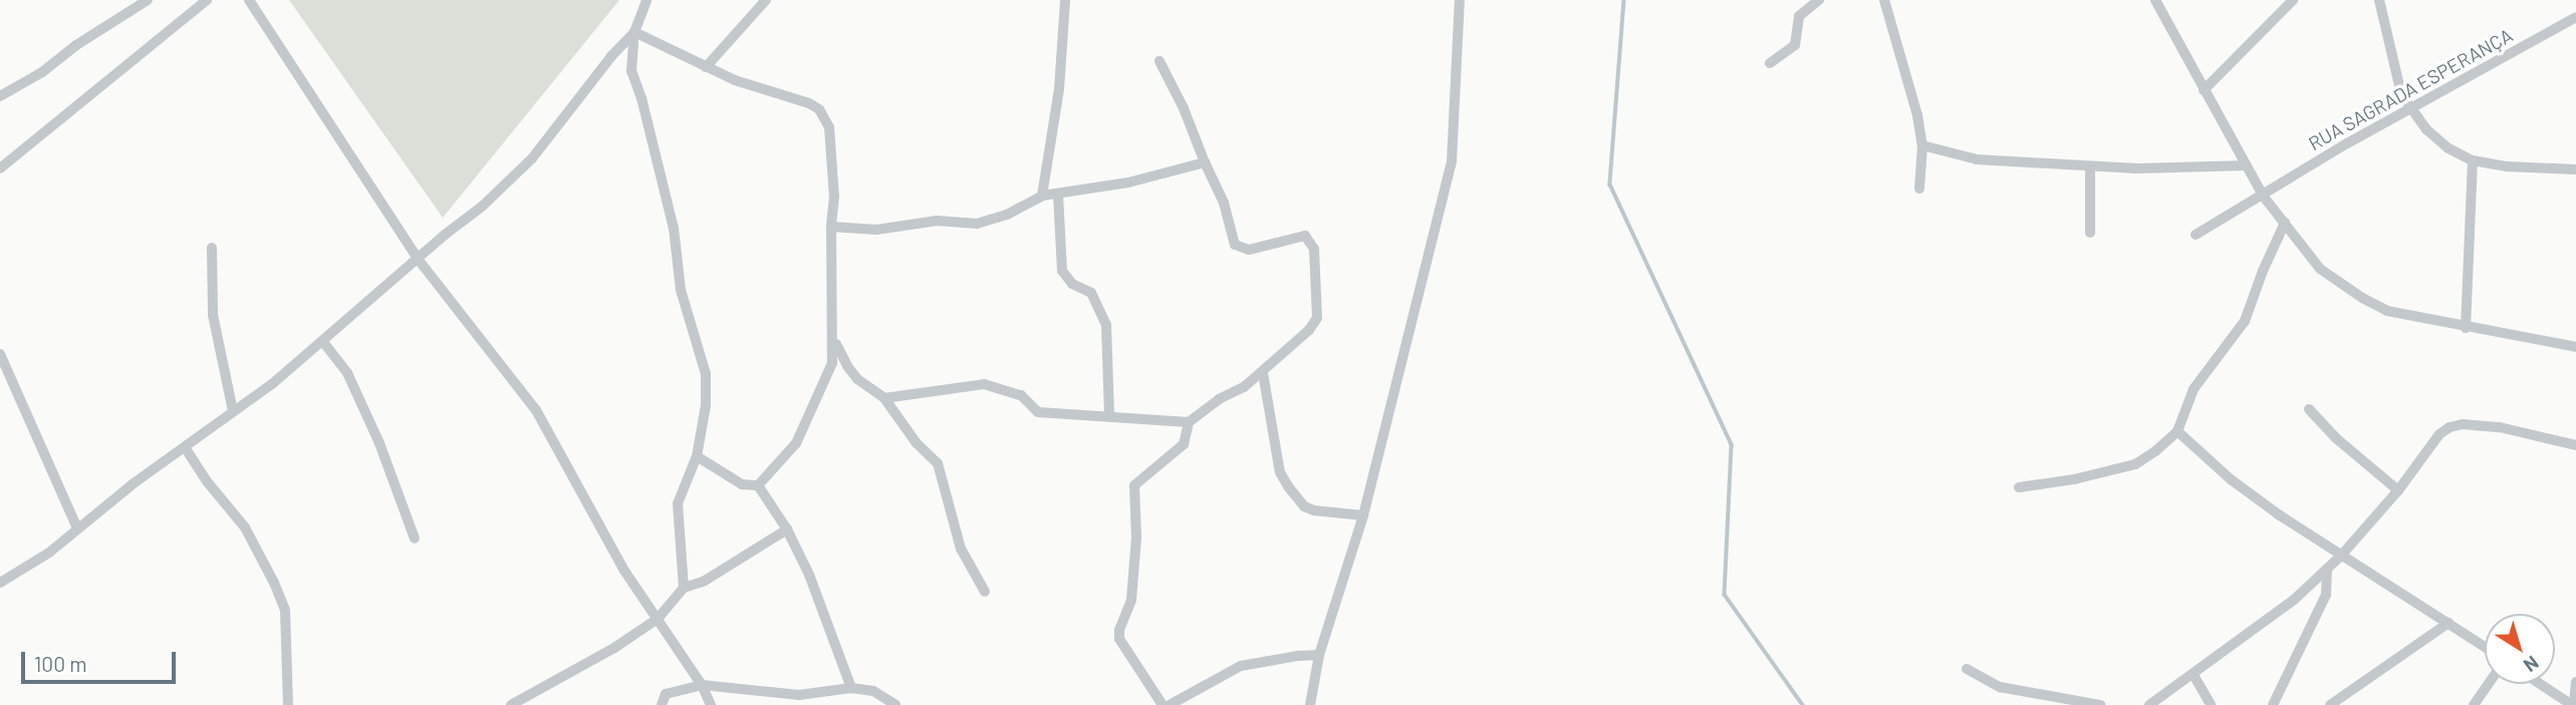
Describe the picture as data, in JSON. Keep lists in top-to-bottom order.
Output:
{
  "streets": {
    "street": ["RUA SAGRADA ESPERANÇA"]
  },
  "scale_bar": "100 m",
  "north": "bottom right"
}
